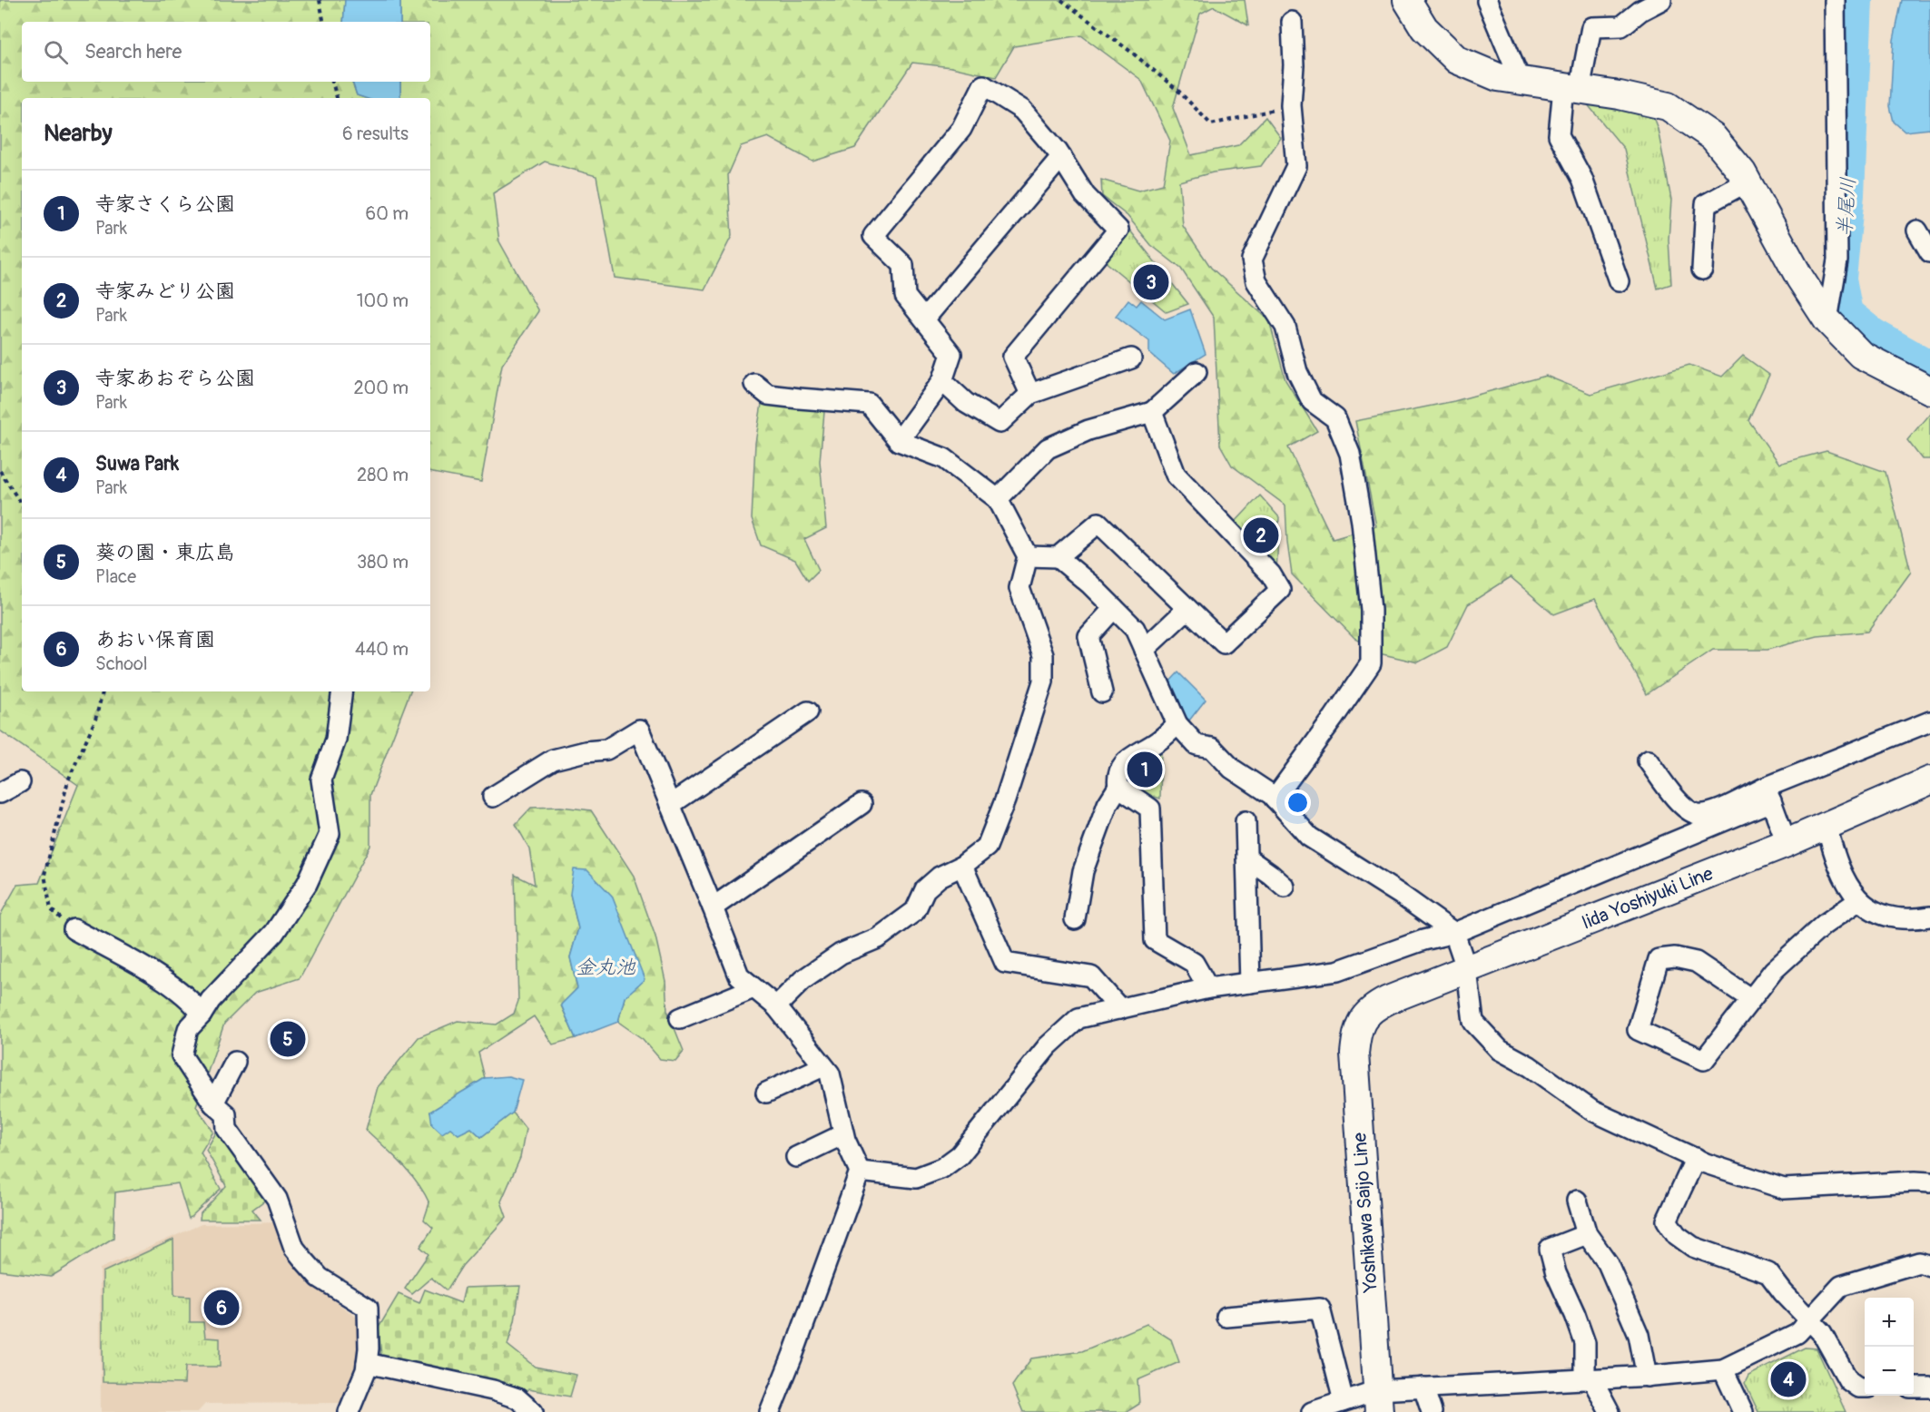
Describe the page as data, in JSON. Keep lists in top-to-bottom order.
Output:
{
  "streets": {
    "main road": ["Iida Yoshiyuki Line", "Yoshikawa Saijo Line"]
  },
  "crossings": [
    ["Iida Yoshiyuki Line", "Yoshikawa Saijo Line"]
  ],
  "water": ["半尾川", "金丸池"],
  "page": {
    "search": "Search here",
    "heading": ["Nearby", "6 results"],
    "list": [
      {
        "mark": "1",
        "name": "寺家さくら公園",
        "note": "Park",
        "value": "60 m"
      },
      {
        "mark": "2",
        "name": "寺家みどり公園",
        "note": "Park",
        "value": "100 m"
      },
      {
        "mark": "3",
        "name": "寺家あおぞら公園",
        "note": "Park",
        "value": "200 m"
      },
      {
        "mark": "4",
        "name": "Suwa Park",
        "note": "Park",
        "value": "280 m"
      },
      {
        "mark": "5",
        "name": "葵の園・東広島",
        "note": "Place",
        "value": "380 m"
      },
      {
        "mark": "6",
        "name": "あおい保育園",
        "note": "School",
        "value": "440 m"
      }
    ],
    "pins": [
      "3",
      "2",
      "1",
      "5",
      "6",
      "4"
    ],
    "map_buttons": ["+", "−"]
  }
}
